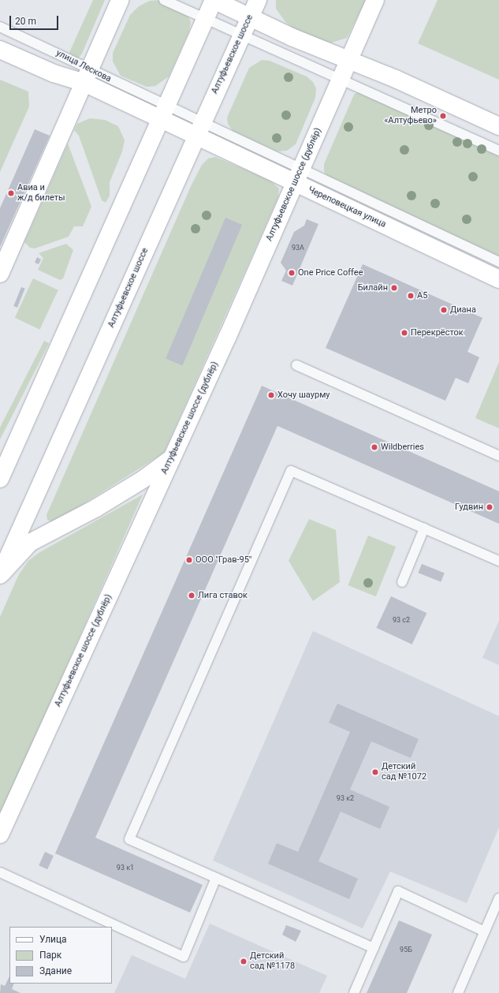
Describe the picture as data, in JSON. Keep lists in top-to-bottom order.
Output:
{
  "streets": {
    "main road": [
      "Алтуфьевское шоссе",
      "улица Лескова",
      "Алтуфьевское шоссе (дублёр)",
      "Череповецкая улица"
    ]
  },
  "crossings": [
    ["Алтуфьевское шоссе", "Череповецкая улица"],
    ["улица Лескова", "Череповецкая улица"],
    ["Алтуфьевское шоссе (дублёр)", "Череповецкая улица"]
  ],
  "places": [
    "Метро «Алтуфьево»",
    "Авиа и ж/д билеты",
    "One Price Coffee",
    "Билайн",
    "А5",
    "Диана",
    "Перекрёсток",
    "Хочу шаурму",
    "Wildberries",
    "Гудвин",
    "ООО \"Грав-95\"",
    "Лига ставок",
    "Детский сад №1072",
    "Детский сад №1178"
  ],
  "house_numbers": [
    "93А",
    "93 с2",
    "93 к2",
    "93 к1",
    "95Б"
  ],
  "legend": ["Улица", "Парк", "Здание"],
  "scale_bar": "20 m"
}
